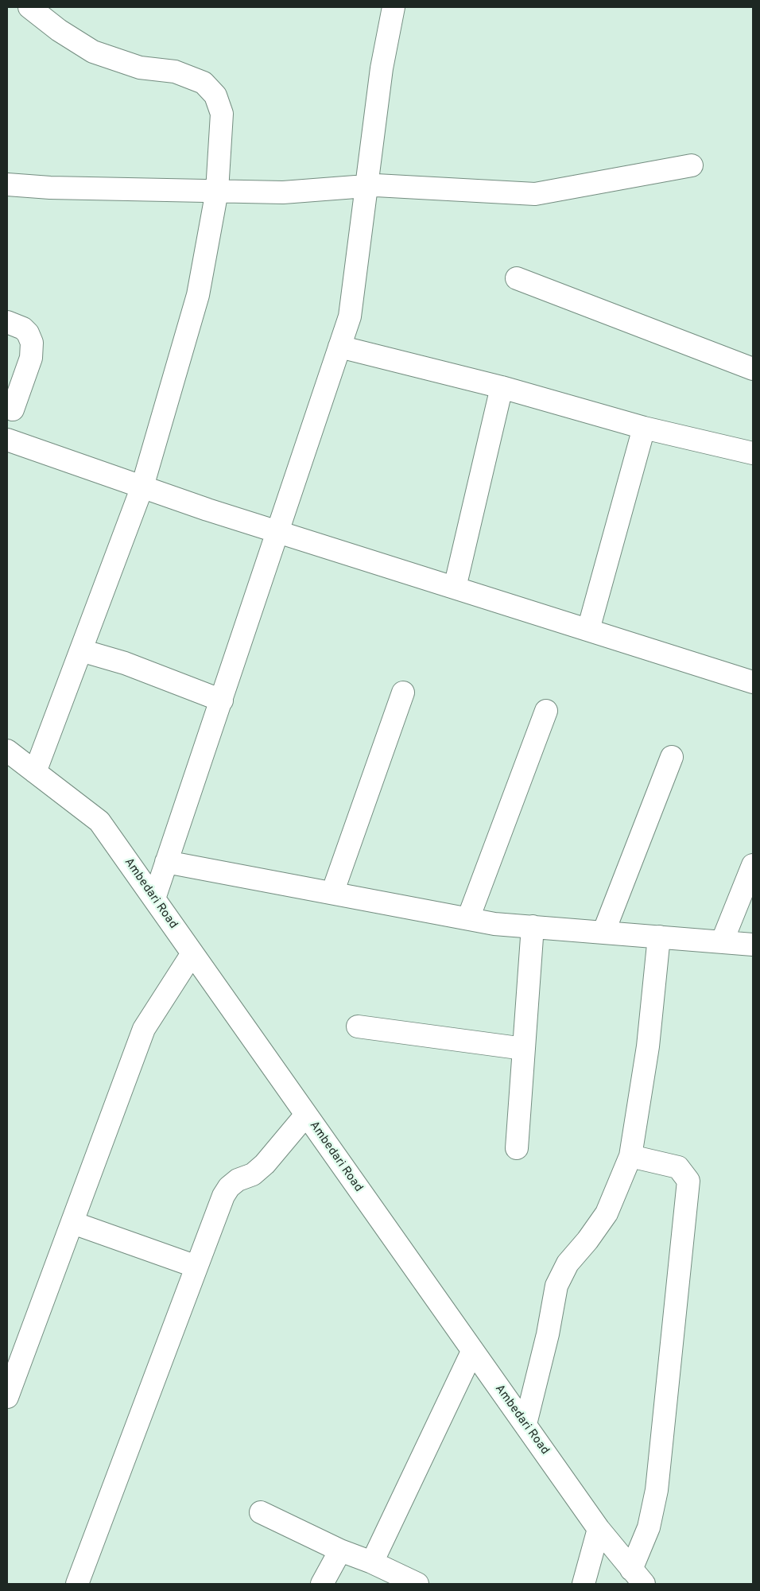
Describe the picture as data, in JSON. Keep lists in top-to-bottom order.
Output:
{
  "streets": {
    "street": ["Ambedari Road"]
  }
}
